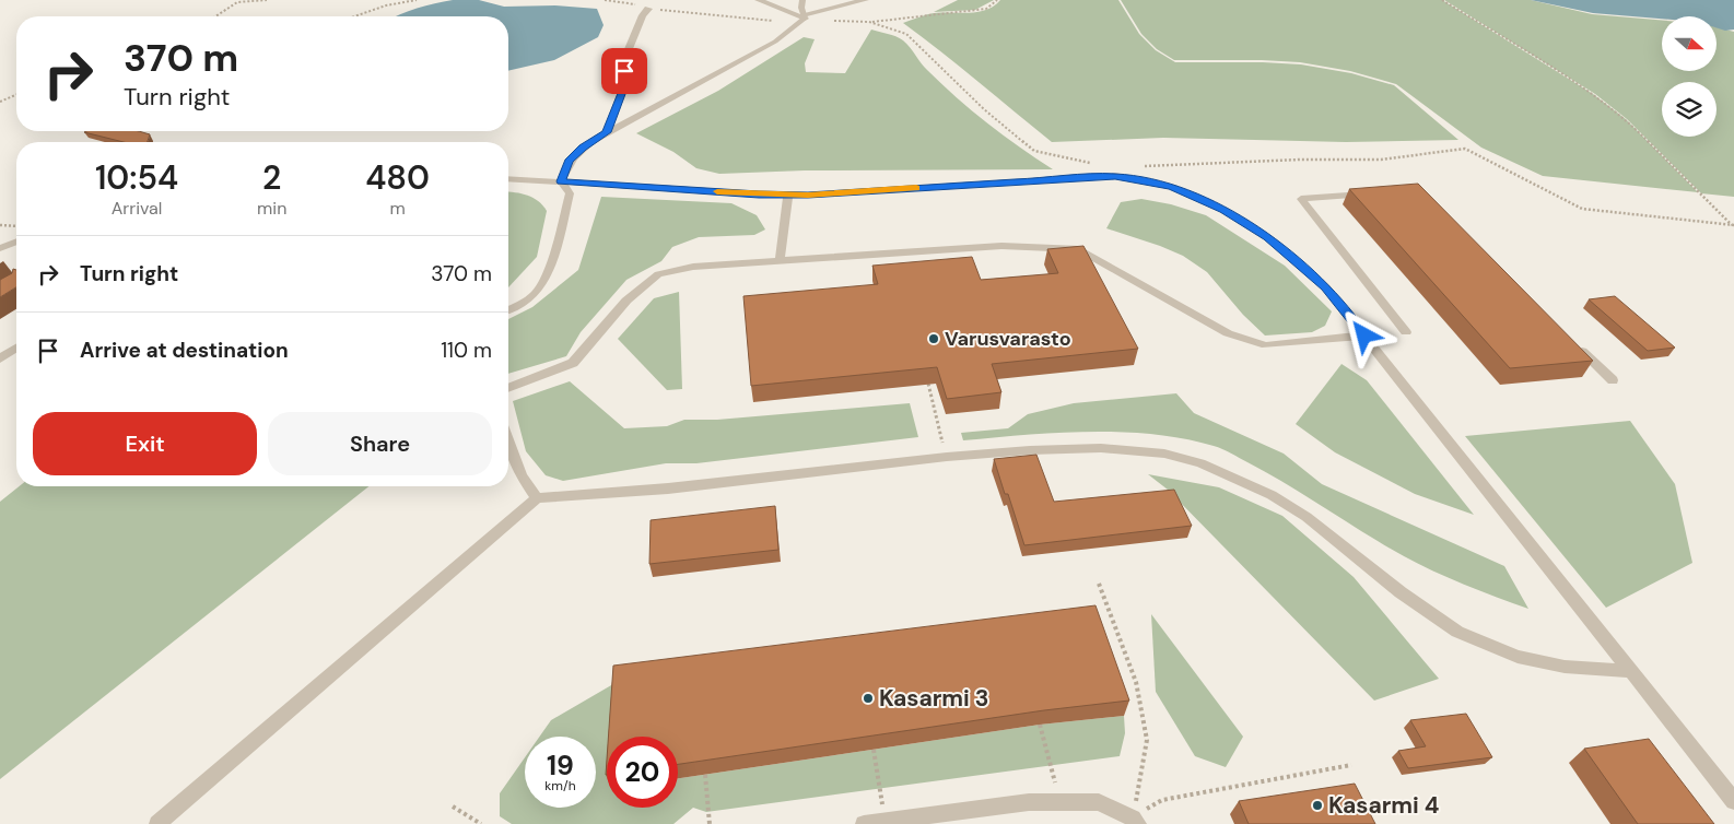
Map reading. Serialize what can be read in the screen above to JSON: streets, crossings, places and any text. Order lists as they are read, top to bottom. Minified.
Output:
{"places":["Varusvarasto","Kasarmi 3","Kasarmi 4"],"north":"right","page":{"turn":["370 m","Turn right"],"eta":["10:54","Arrival","2","min","480","m"],"list":[{"name":"Turn right","value":"370 m"},{"name":"Arrive at destination","value":"110 m"}],"buttons":["Exit","Share"],"speed":"19 km/h","limit":"20"}}
